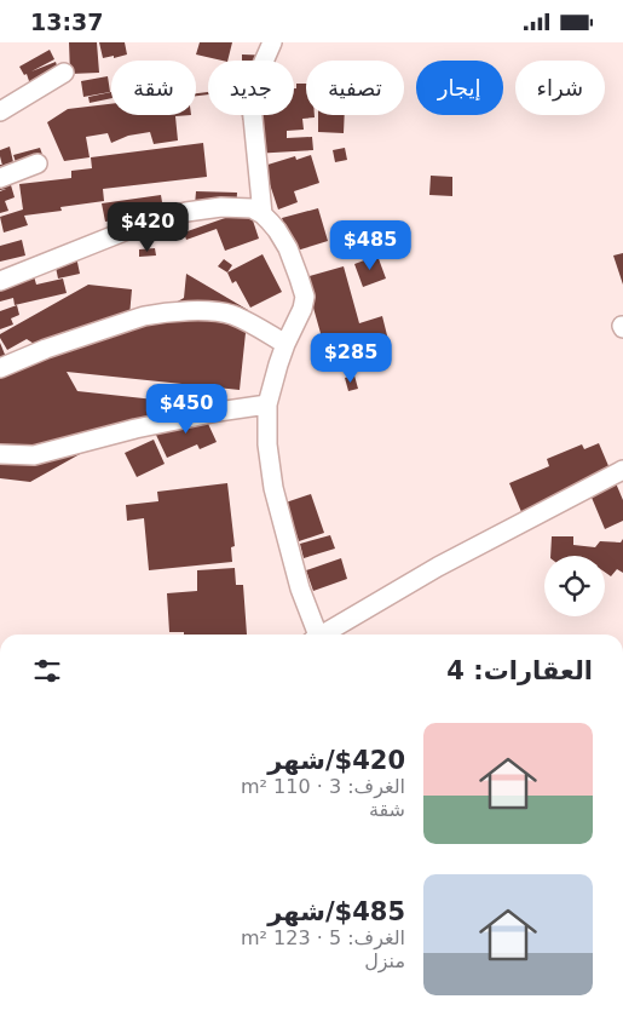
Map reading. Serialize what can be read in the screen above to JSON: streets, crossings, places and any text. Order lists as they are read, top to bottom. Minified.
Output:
{"page":{"status":"13:37","chip":["شراء","إيجار","تصفية","جديد","شقة"],"price":["$420","$485","$285","$450"],"heading":"العقارات: 4","list":[{"name":"$420/شهر","note":"الغرف: 3 · 110 m² · شقة"},{"name":"$485/شهر","note":"الغرف: 5 · 123 m² · منزل"}]}}
